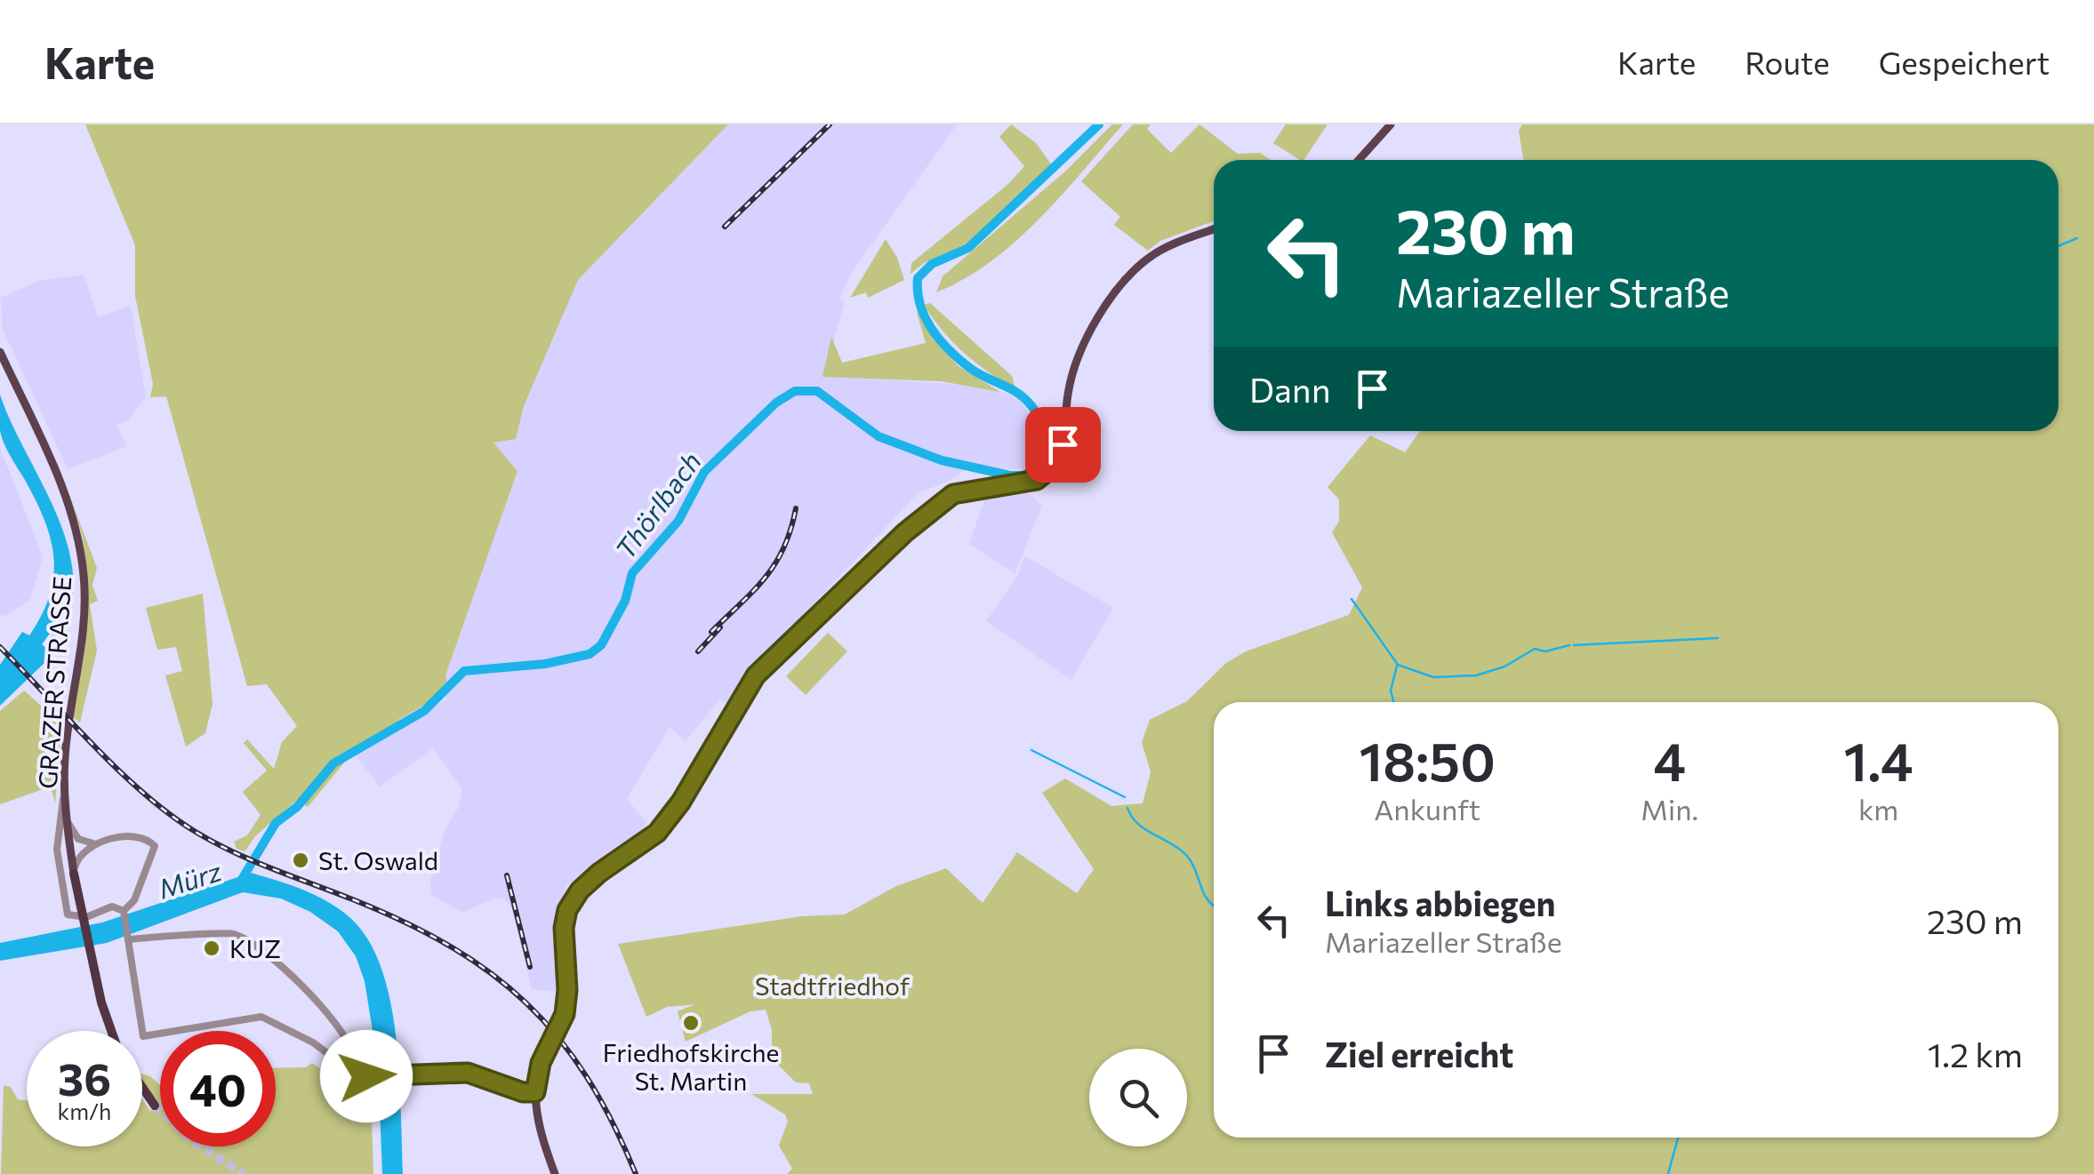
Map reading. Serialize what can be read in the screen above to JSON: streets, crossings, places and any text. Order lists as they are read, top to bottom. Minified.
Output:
{"streets":{"highway":["GRAZER STRASSE"]},"water":["Thörlbach","Mürz"],"parks":["Stadtfriedhof"],"places":["St. Oswald","KUZ","Friedhofskirche St. Martin"],"page":{"header":"Karte","nav":["Karte","Route","Gespeichert"],"turn":["230 m","Mariazeller Straße"],"then":"Dann","eta":["18:50","Ankunft","4","Min.","1.4","km"],"list":[{"name":"Links abbiegen","note":"Mariazeller Straße","value":"230 m"},{"name":"Ziel erreicht","value":"1.2 km"}],"speed":"36 km/h","limit":"40"}}
